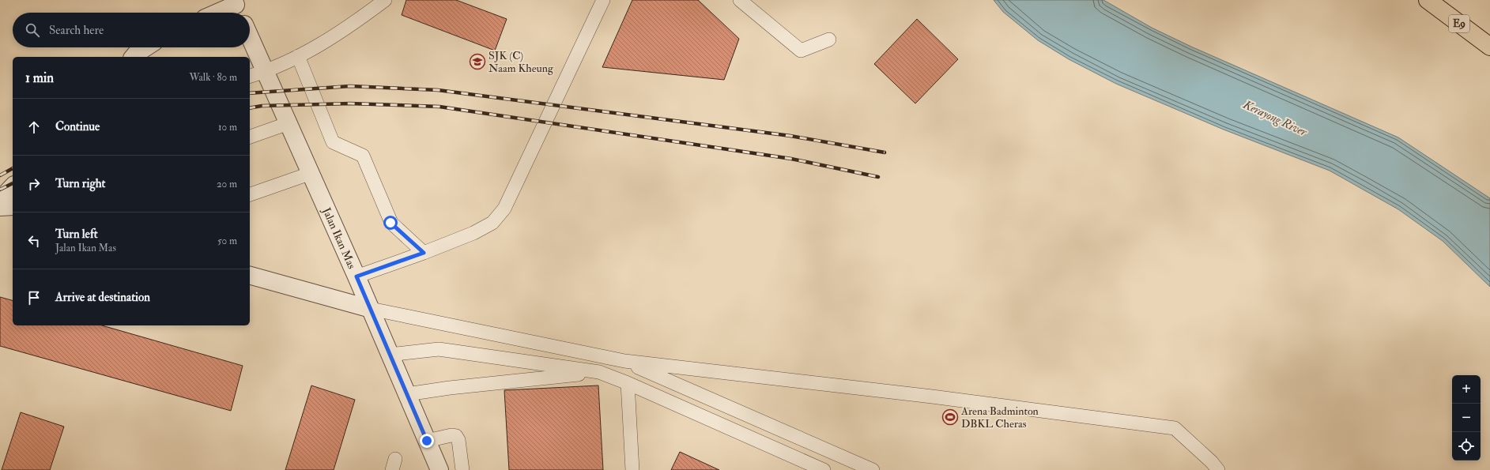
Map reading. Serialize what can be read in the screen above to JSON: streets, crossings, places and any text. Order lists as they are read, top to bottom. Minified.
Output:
{"streets":{"highway":["E9"],"street":["Jalan Ikan Mas"]},"water":["Kerayong River"],"places":{"school or university":["SJK (C) Naam Kheung"],"sports":["Arena Badminton DBKL Cheras"]},"page":{"search":"Search here","heading":["1 min","Walk · 80 m"],"list":[["Continue","10 m"],["Turn right","20 m"],["Turn left","Jalan Ikan Mas","50 m"],"Arrive at destination"],"map_buttons":["+","−"]}}
